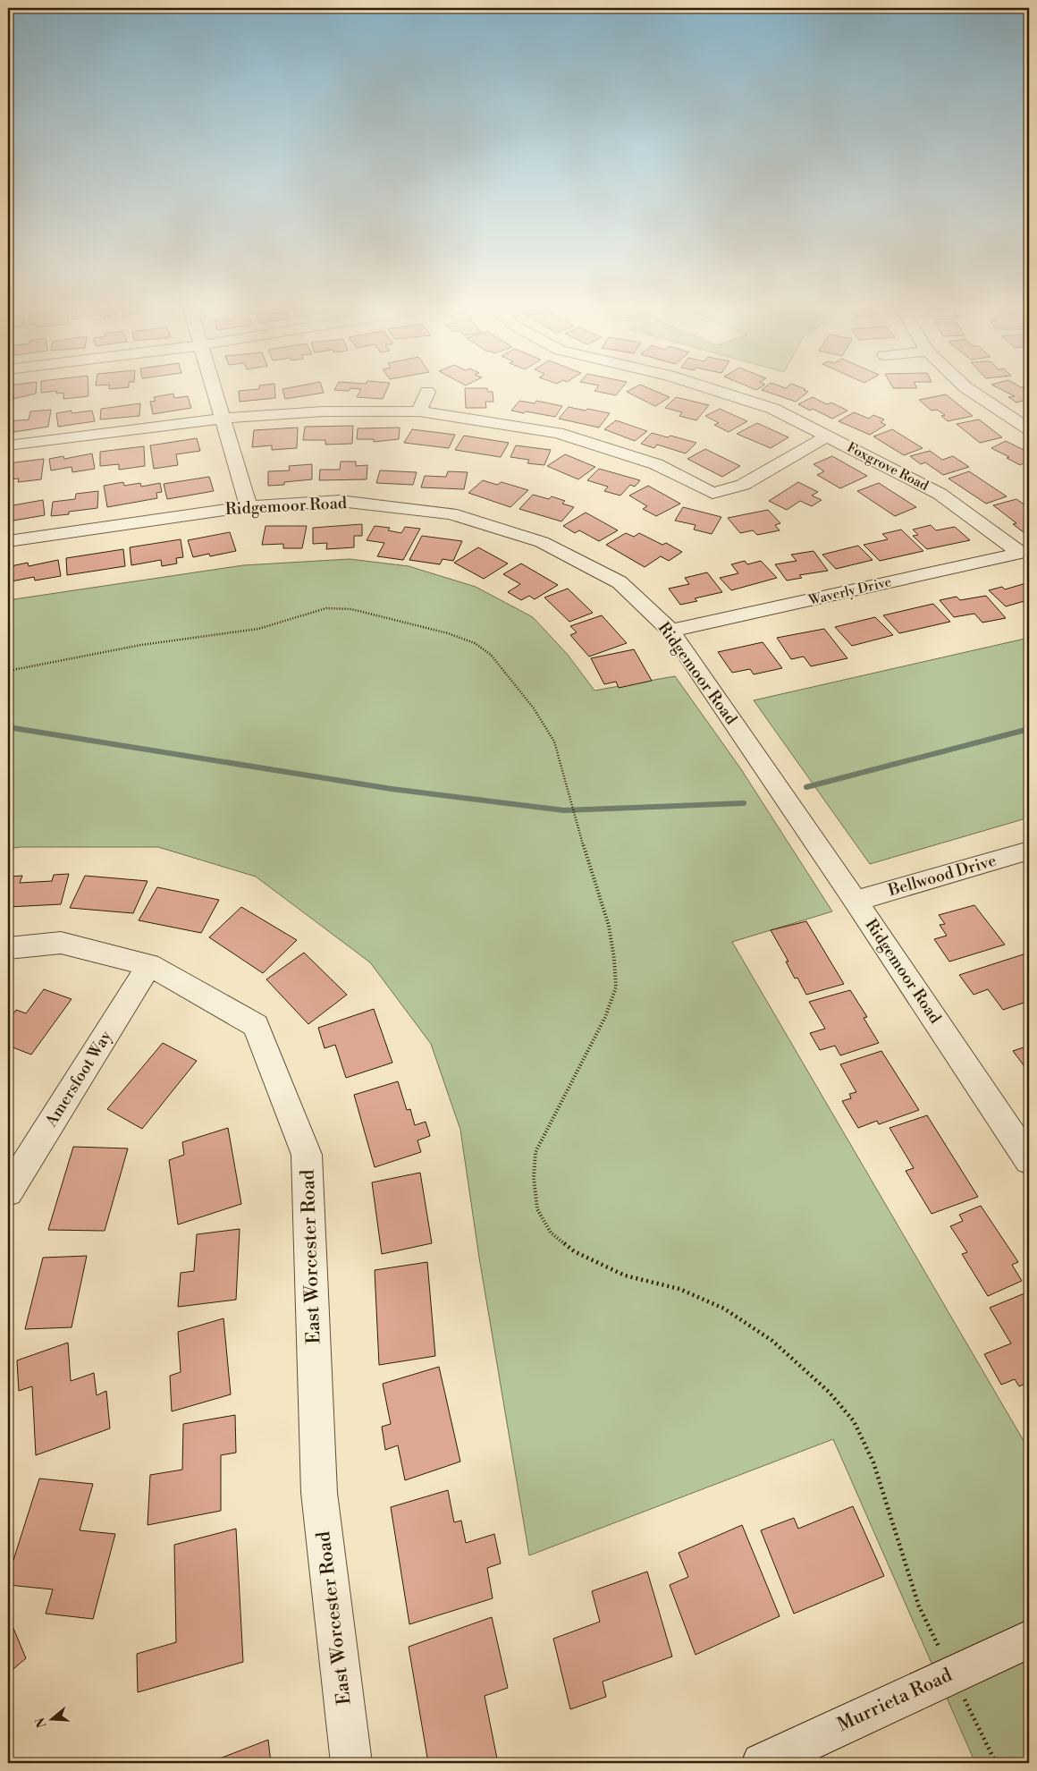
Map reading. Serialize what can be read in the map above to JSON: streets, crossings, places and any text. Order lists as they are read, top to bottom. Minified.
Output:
{"streets":{"street":["Foxgrove Road","Ridgemoor Road","Waverly Drive","Bellwood Drive","Amersfoot Way","East Worcester Road","Murrieta Road"]},"crossings":[["Foxgrove Road","Waverly Drive"],["Ridgemoor Road","Waverly Drive"],["Ridgemoor Road","Bellwood Drive"],["Amersfoot Way","East Worcester Road"]],"north":"left"}
